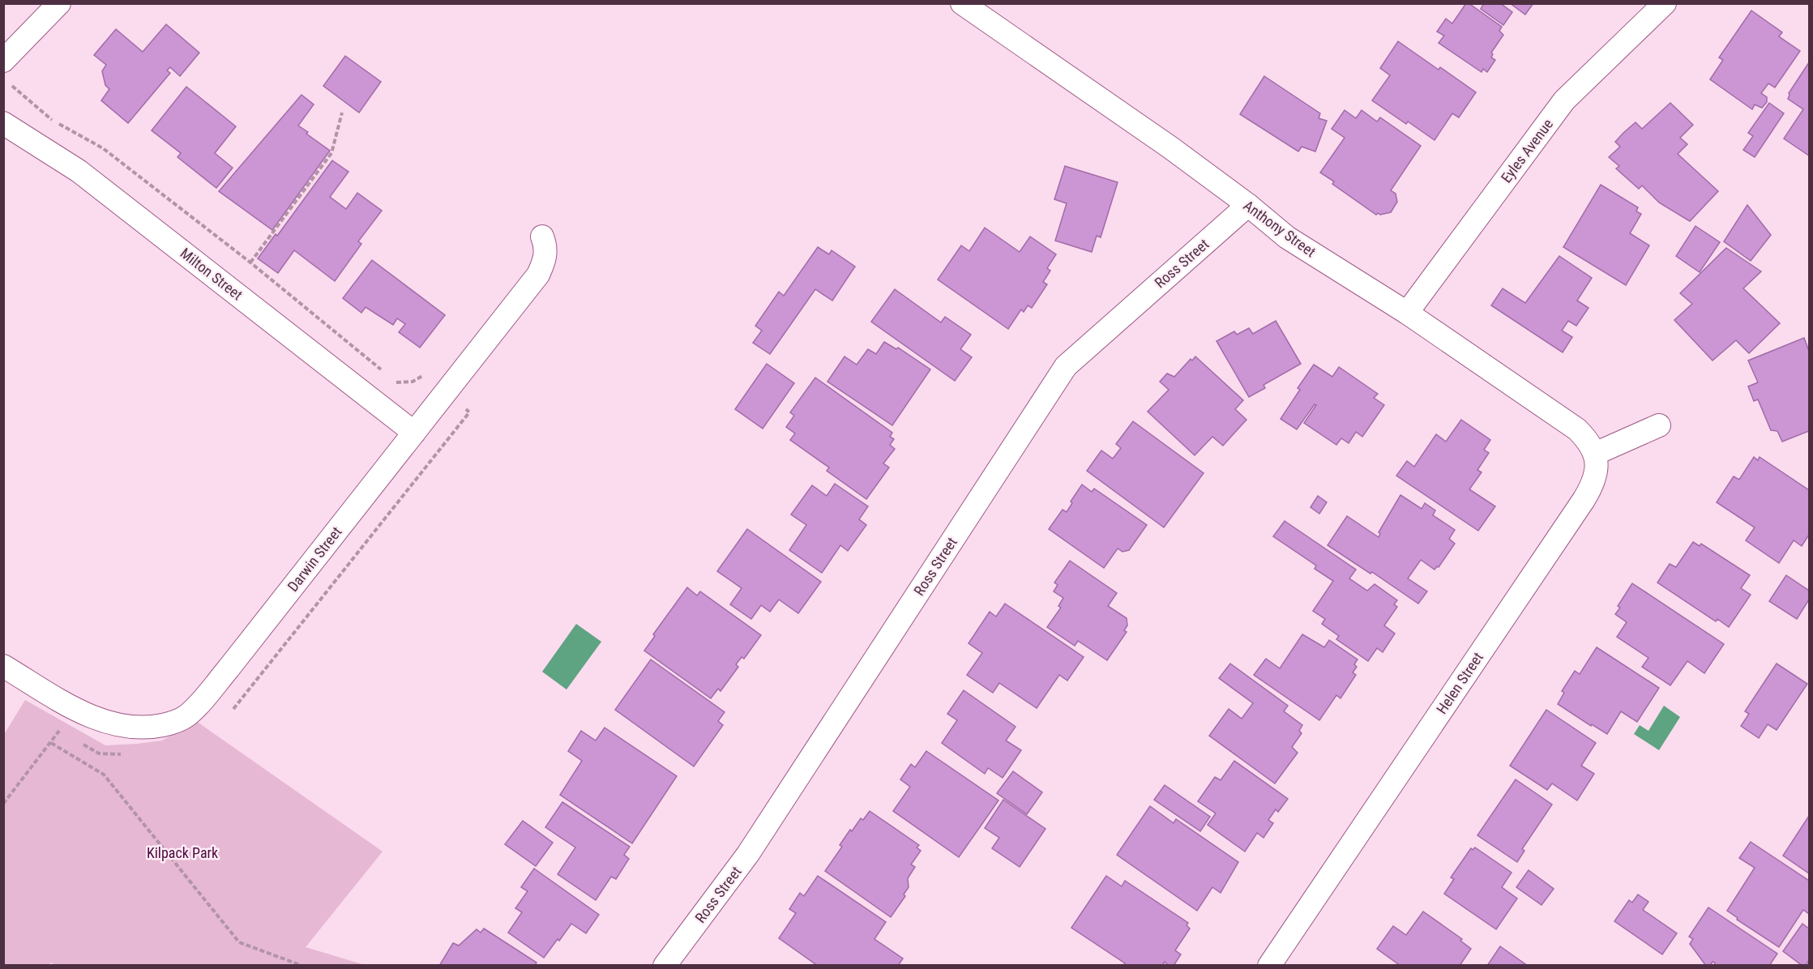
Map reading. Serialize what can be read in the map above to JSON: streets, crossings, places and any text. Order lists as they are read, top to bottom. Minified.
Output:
{"streets":{"street":["Eyles Avenue","Anthony Street","Ross Street","Milton Street","Darwin Street","Helen Street"]},"crossings":[["Eyles Avenue","Anthony Street"],["Anthony Street","Ross Street"],["Anthony Street","Helen Street"],["Milton Street","Darwin Street"]],"parks":["Kilpack Park"]}
